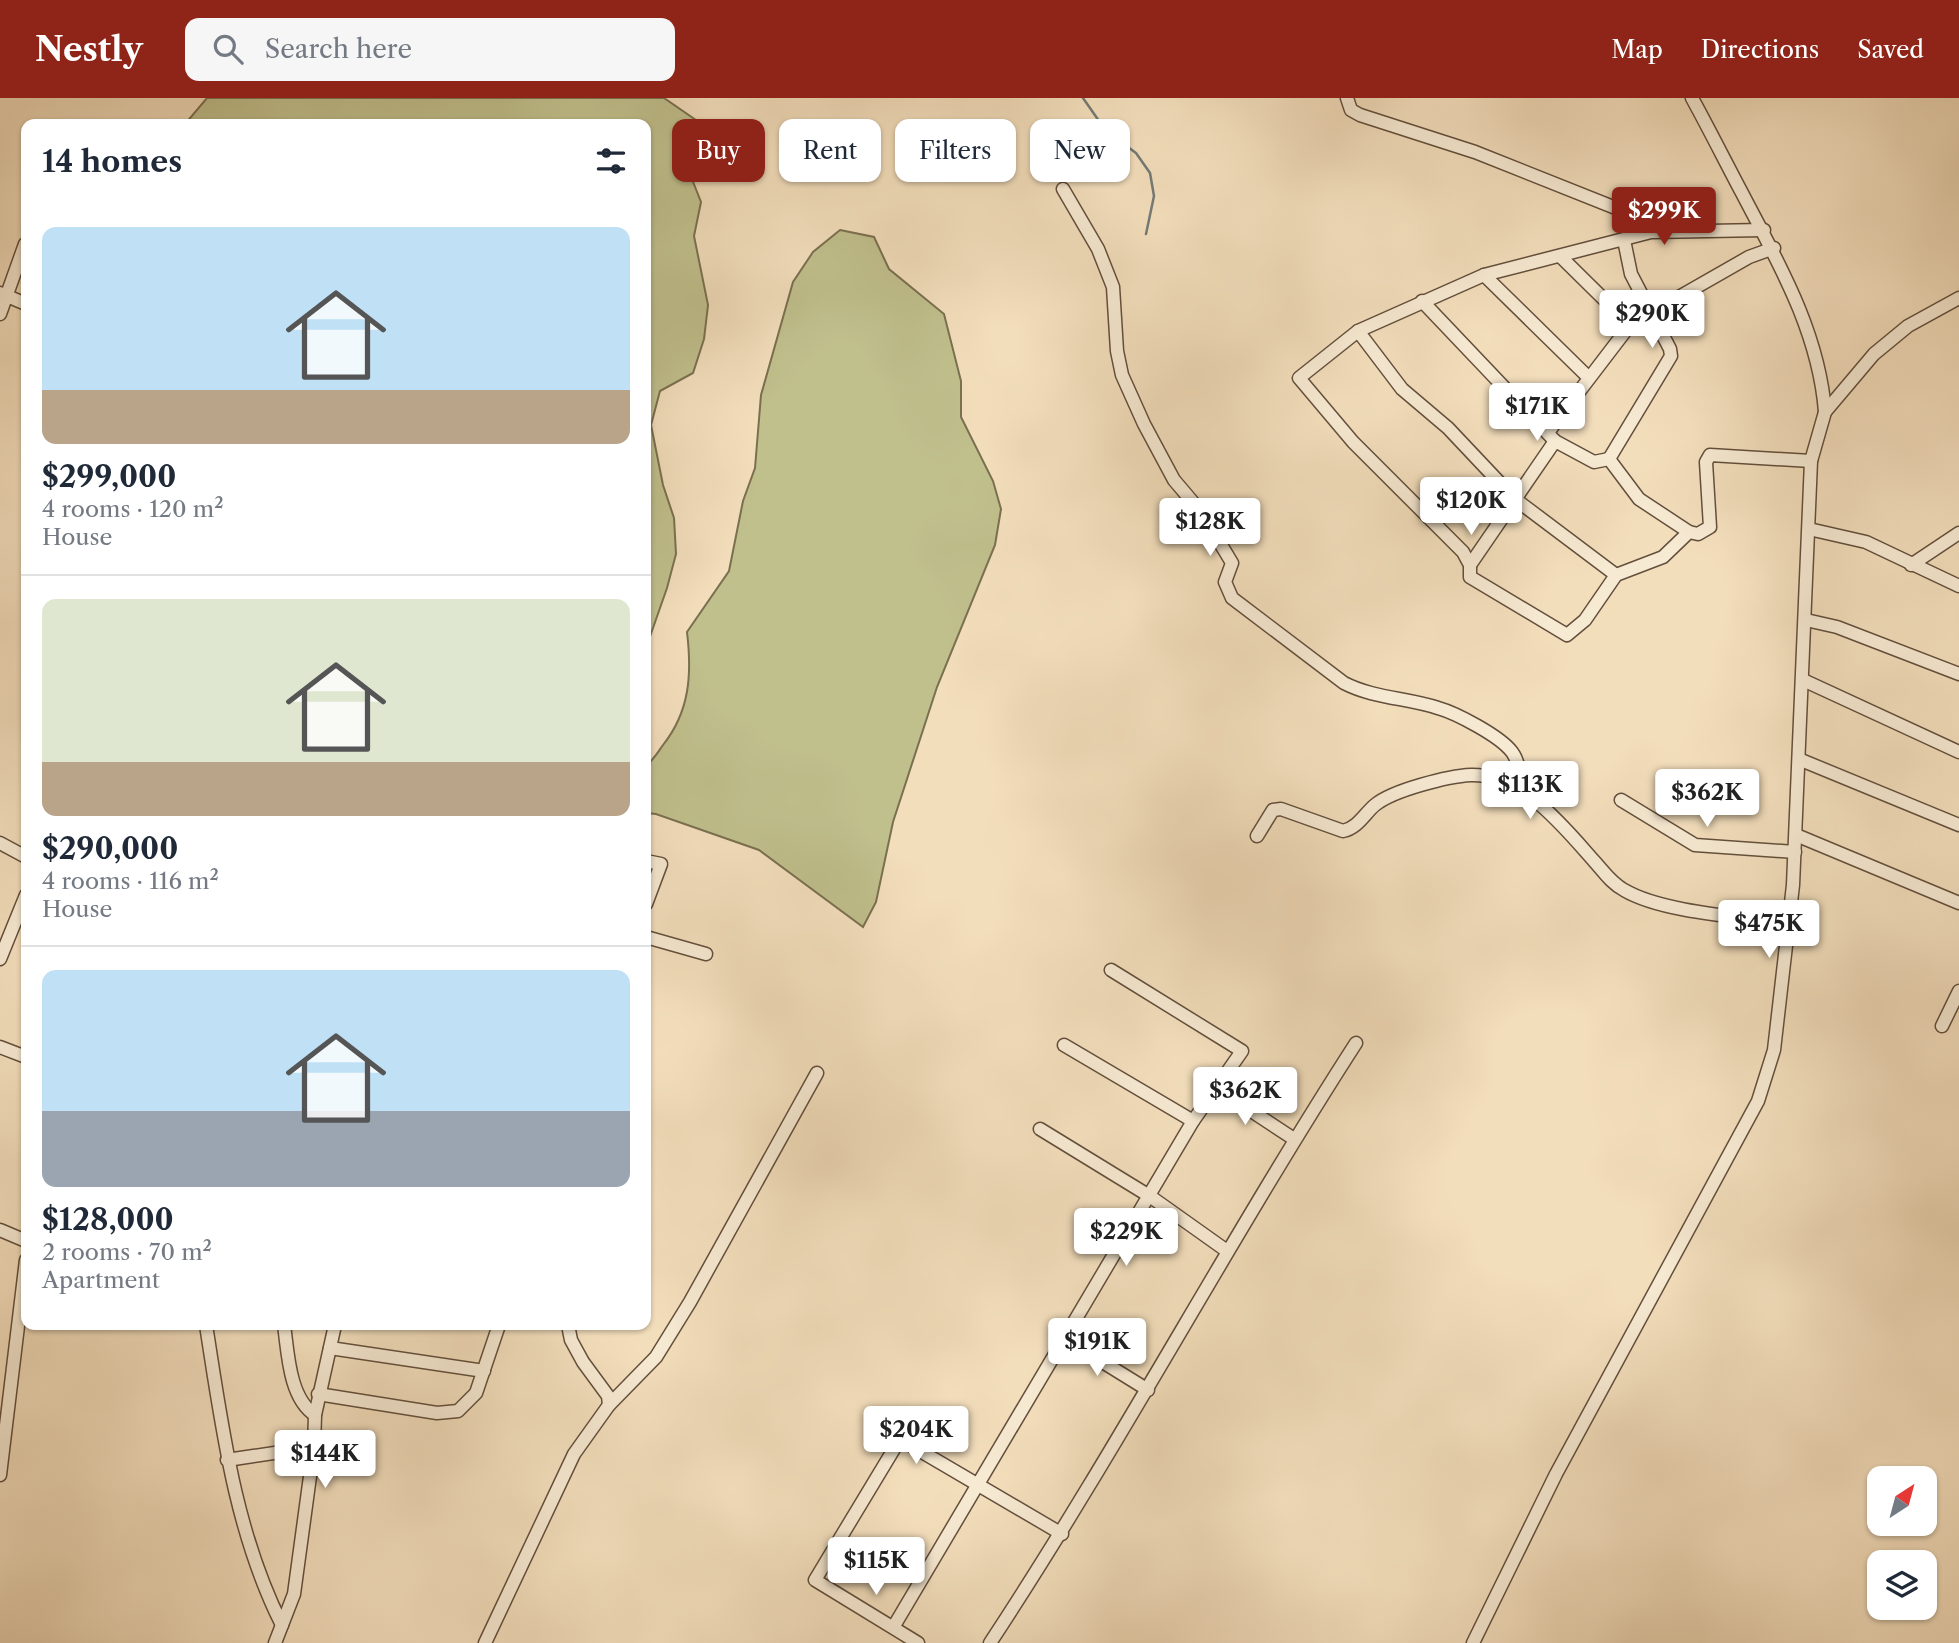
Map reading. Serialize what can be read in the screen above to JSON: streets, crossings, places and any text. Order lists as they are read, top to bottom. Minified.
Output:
{"north":"top right","page":{"header":"Nestly","search":"Search here","nav":["Map","Directions","Saved"],"chip":["Buy","Rent","Filters","New"],"heading":"14 homes","price":["$299K","$290K","$171K","$120K","$128K","$113K","$362K","$475K","$362K","$229K","$191K","$204K","$144K","$115K"],"list":[{"name":"$299,000","note":"4 rooms · 120 m² · House"},{"name":"$290,000","note":"4 rooms · 116 m² · House"},{"name":"$128,000","note":"2 rooms · 70 m² · Apartment"}]}}
